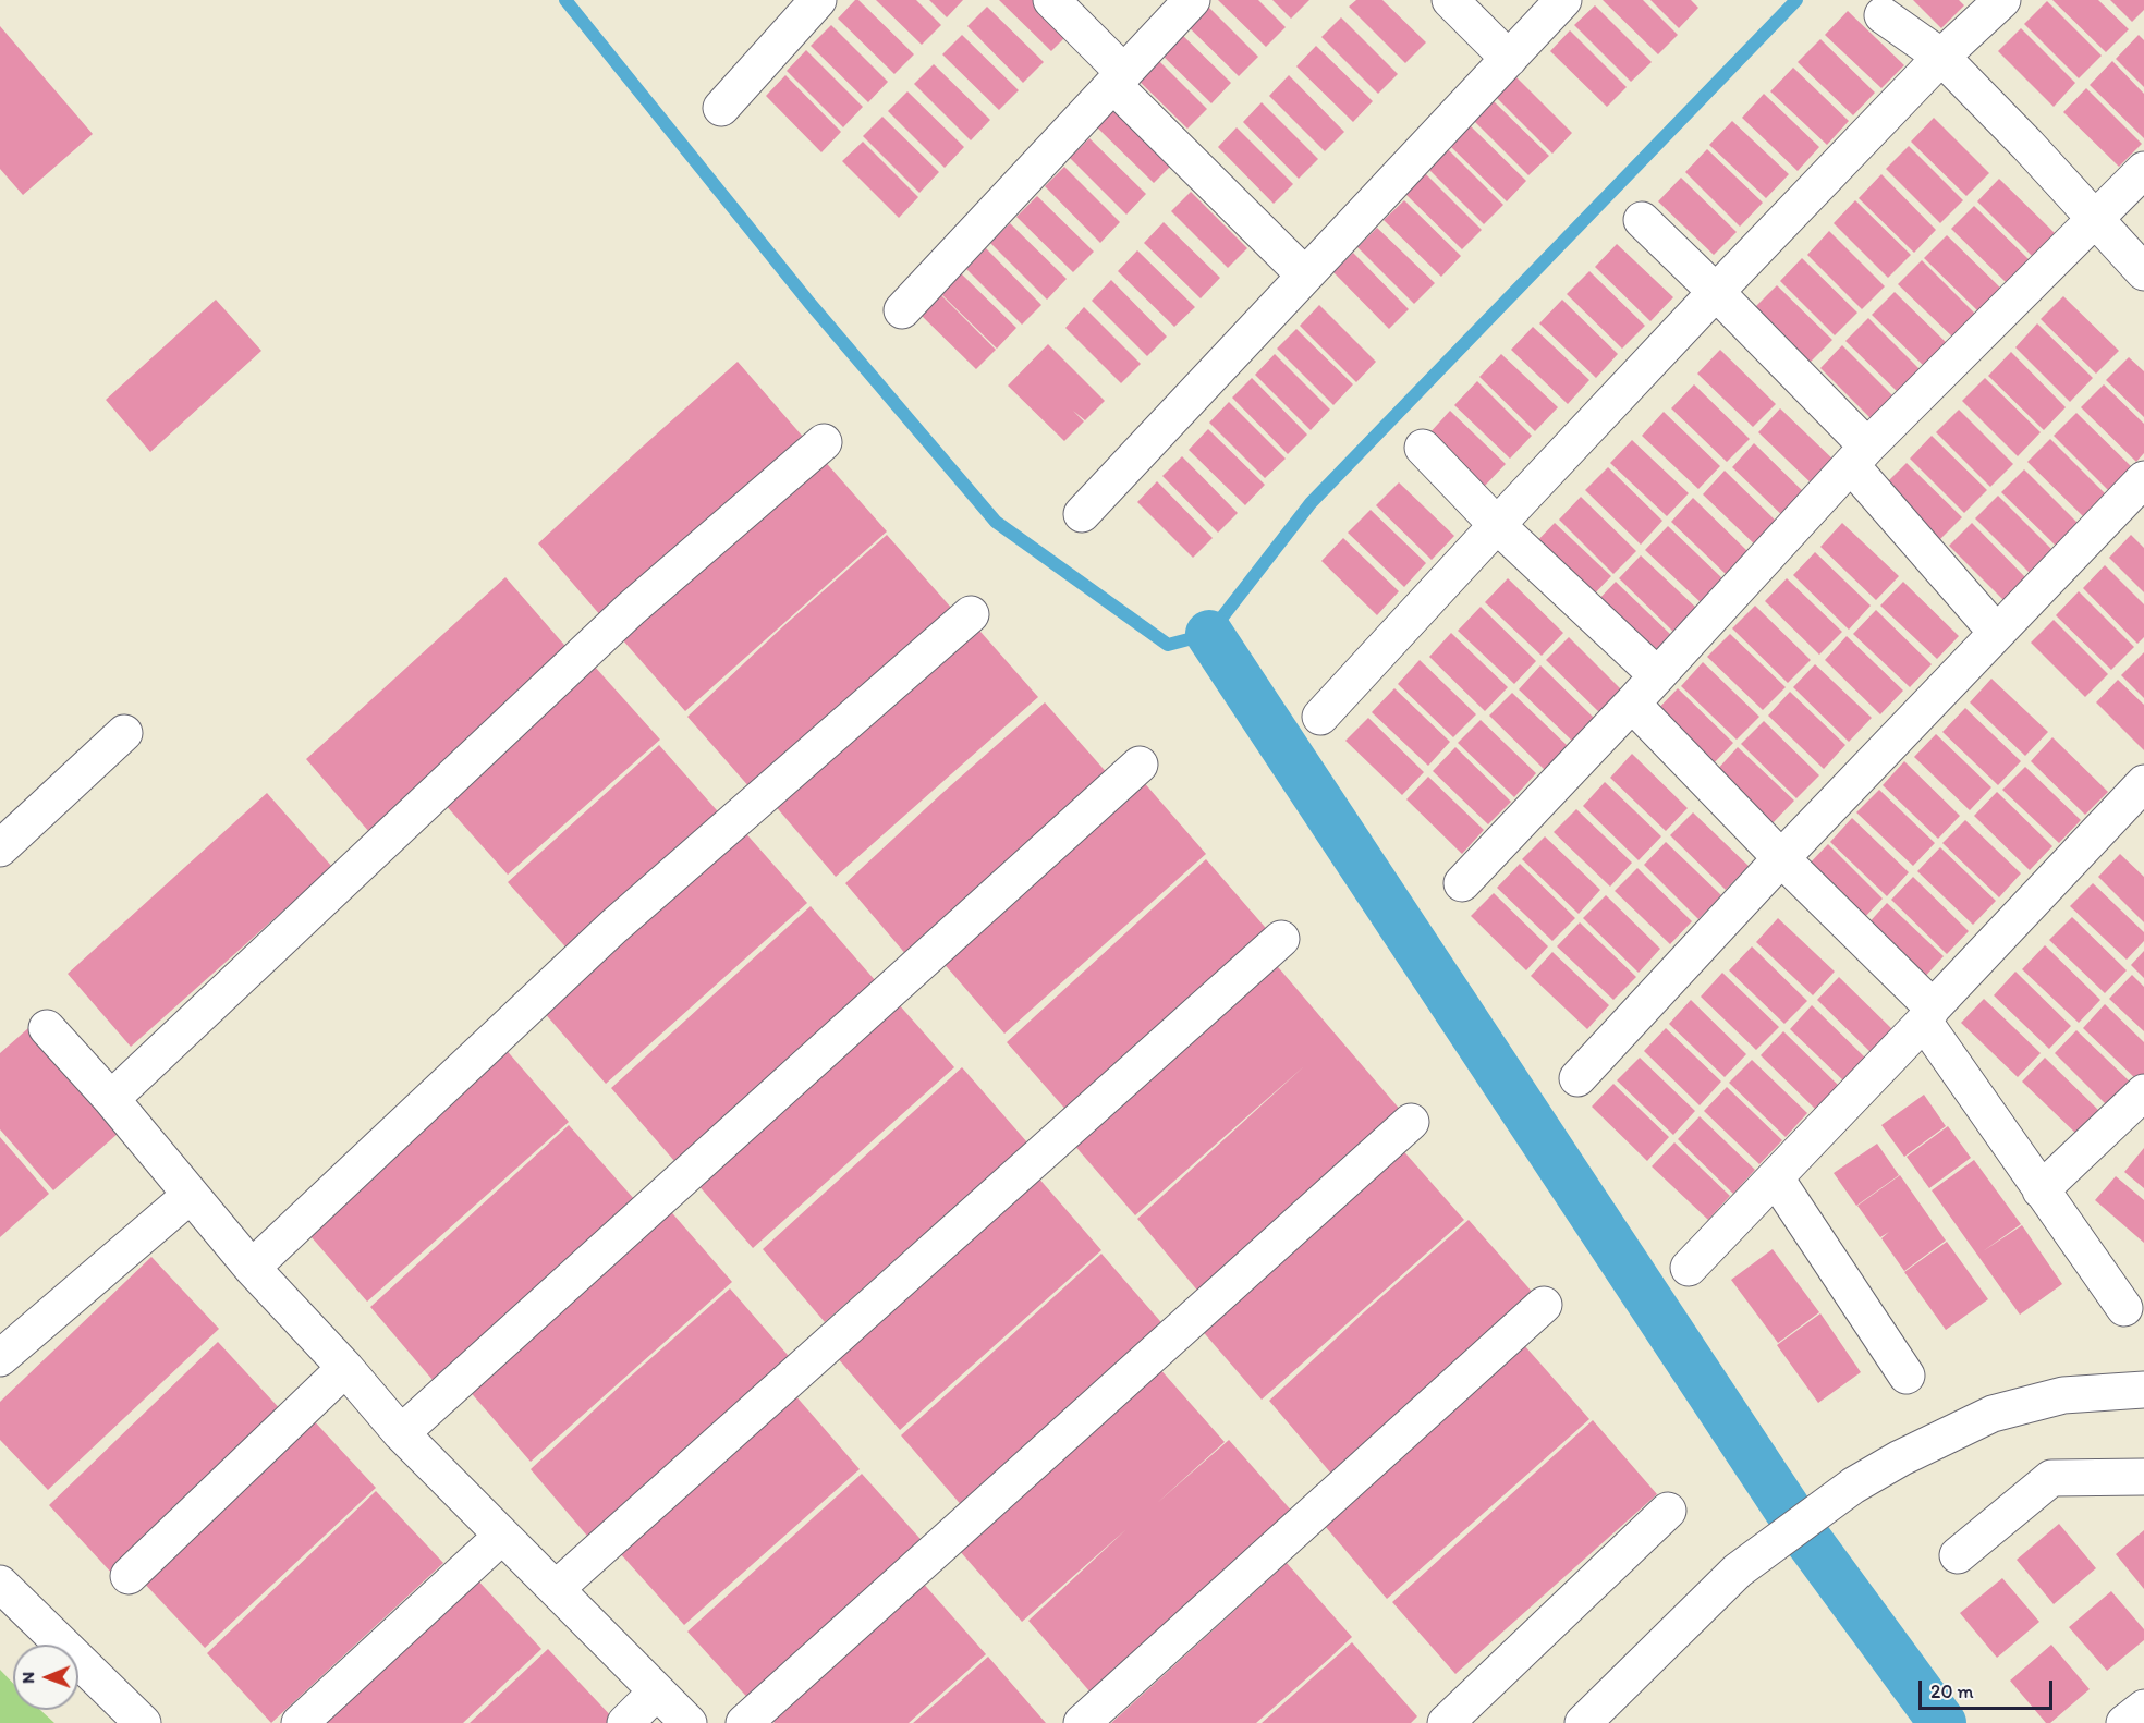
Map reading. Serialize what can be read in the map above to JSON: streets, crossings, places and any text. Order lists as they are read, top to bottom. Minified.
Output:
{"scale_bar":"20 m","north":"left"}
